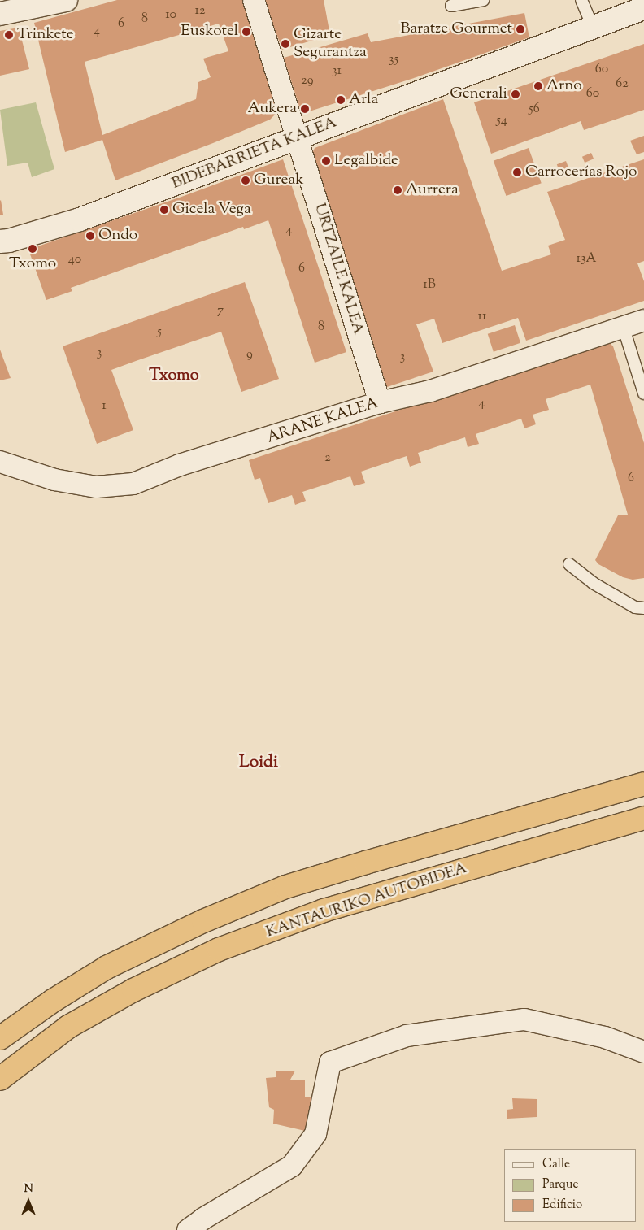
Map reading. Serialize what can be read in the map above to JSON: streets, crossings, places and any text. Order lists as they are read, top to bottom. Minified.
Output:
{"streets":{"highway":["KANTAURIKO AUTOBIDEA"],"street":["BIDEBARRIETA KALEA","URTZAILE KALEA","ARANE KALEA"]},"crossings":[["BIDEBARRIETA KALEA","URTZAILE KALEA"],["URTZAILE KALEA","ARANE KALEA"]],"districts":["Txomo","Loidi"],"places":["Baratze Gourmet","Euskotel","Trinkete","Gizarte Segurantza","Arno","Generali","Arla","Aukera","Legalbide","Carrocerías Rojo","Gureak","Aurrera","Gicela Vega","Ondo","Txomo"],"house_numbers":["12","10","8","6","4","35","60","31","29","62","60","56","54","4","13A","40","6","1B","7","11","8","5","3","9","3","4","1","2","6"],"legend":["Calle","Parque","Edificio"],"north":"top"}
